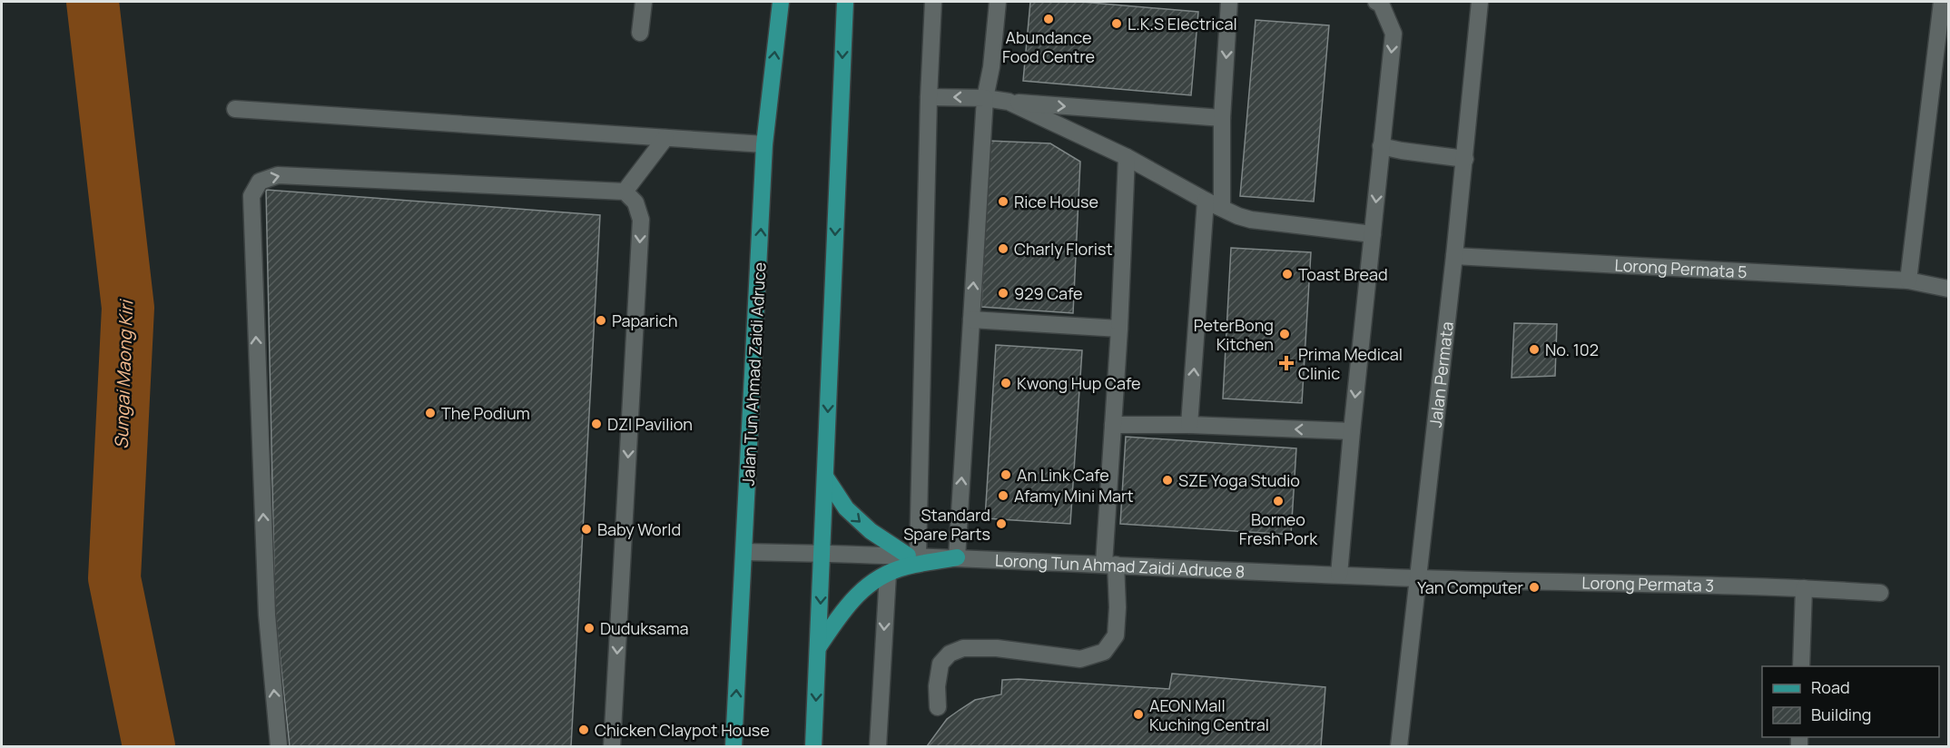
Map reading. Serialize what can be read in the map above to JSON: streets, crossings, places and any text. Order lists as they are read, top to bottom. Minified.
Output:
{"streets":{"main road":["Jalan Tun Ahmad Zaidi Adruce"],"street":["Lorong Permata 5","Jalan Permata","Lorong Tun Ahmad Zaidi Adruce 8","Lorong Permata 3"]},"crossings":[["Lorong Permata 5","Jalan Permata"],["Jalan Tun Ahmad Zaidi Adruce","Lorong Tun Ahmad Zaidi Adruce 8"],["Jalan Permata","Lorong Tun Ahmad Zaidi Adruce 8"],["Jalan Permata","Lorong Permata 3"],["Lorong Tun Ahmad Zaidi Adruce 8","Lorong Permata 3"]],"water":["Sungai Maong Kiri"],"places":{"other":["Abundance Food Centre","L.K.S Electrical","Rice House","Charly Florist","Toast Bread","929 Cafe","Paparich","PeterBong Kitchen","No. 102","Kwong Hup Cafe","The Podium","DZI Pavilion","An Link Cafe","SZE Yoga Studio","Afamy Mini Mart","Borneo Fresh Pork","Standard Spare Parts","Baby World","Yan Computer","Duduksama","AEON Mall Kuching Central","Chicken Claypot House"],"health":["Prima Medical Clinic"]},"legend":["Road","Building"]}
